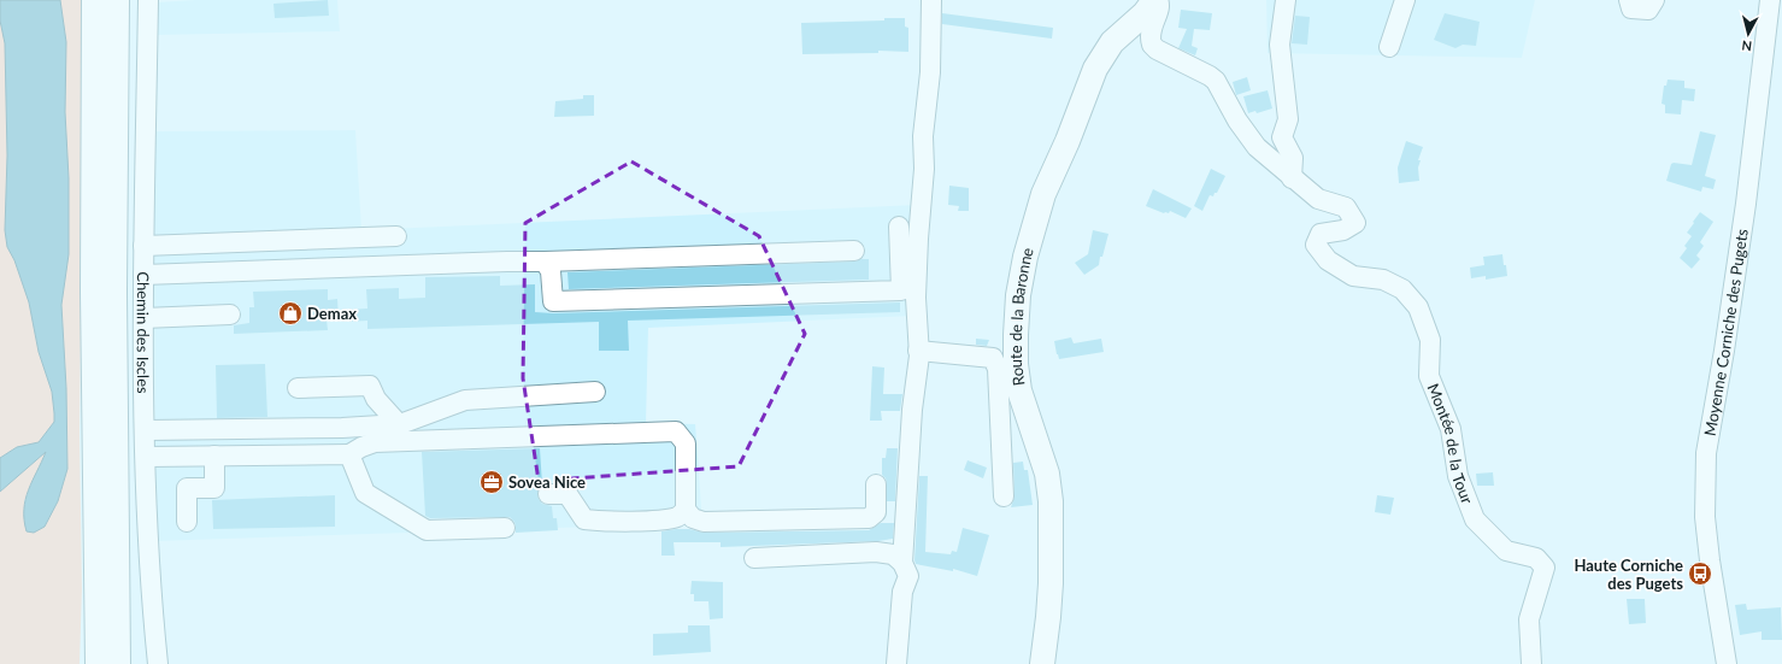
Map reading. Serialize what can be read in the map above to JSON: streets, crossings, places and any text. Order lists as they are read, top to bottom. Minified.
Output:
{"streets":{"main road":["Route de la Baronne"],"street":["Chemin des Iscles","Moyenne Corniche des Pugets","Montée de la Tour"]},"crossings":[["Route de la Baronne","Montée de la Tour"]],"places":{"shop":["Demax"],"office":["Sovea Nice"],"bus stop":["Haute Corniche des Pugets"]},"north":"bottom"}
